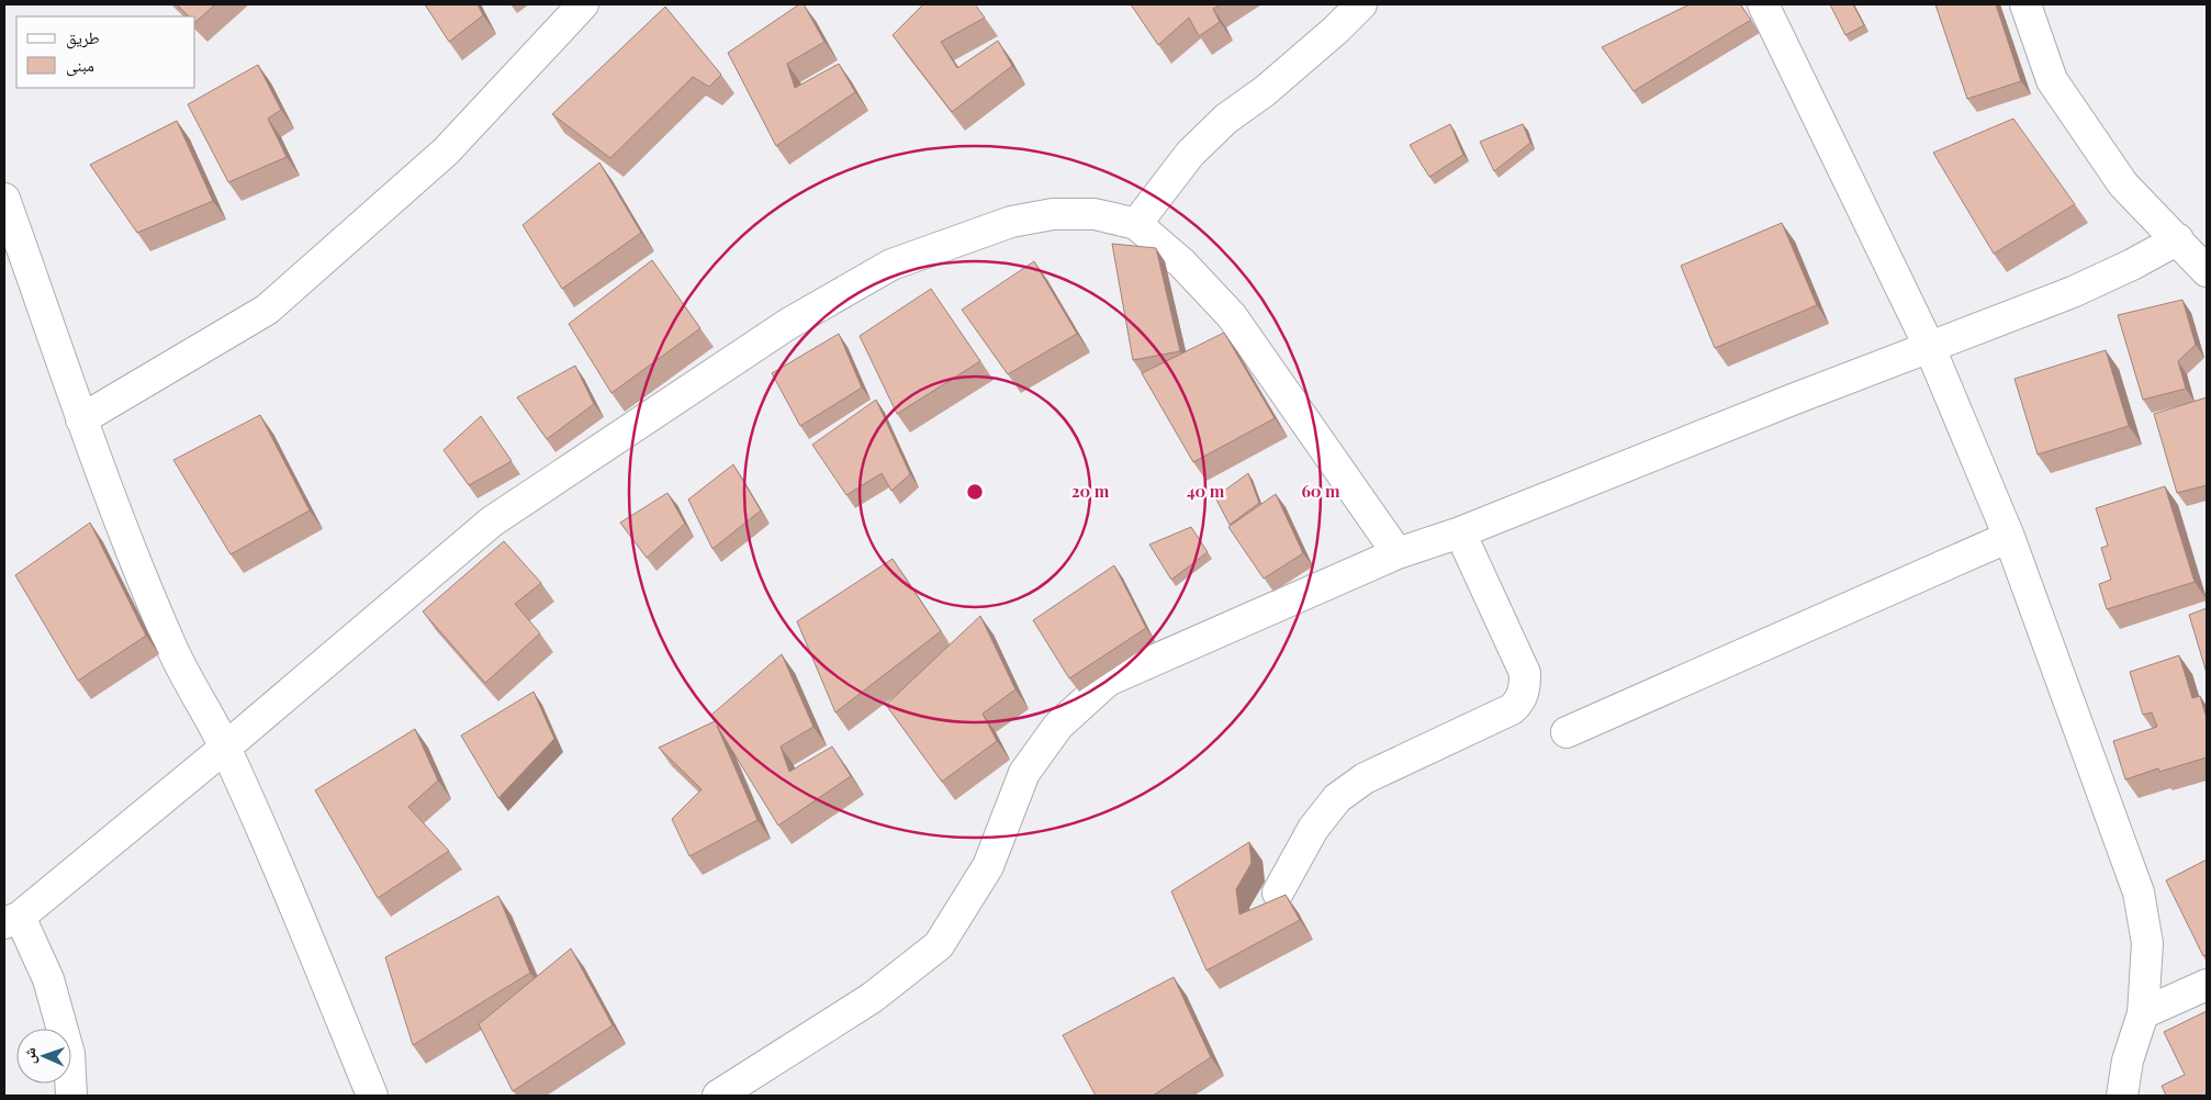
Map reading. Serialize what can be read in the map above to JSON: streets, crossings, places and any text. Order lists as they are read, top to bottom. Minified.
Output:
{"legend":["طريق","مبنى"],"north":"left","rings":["20 m","40 m","60 m"]}
